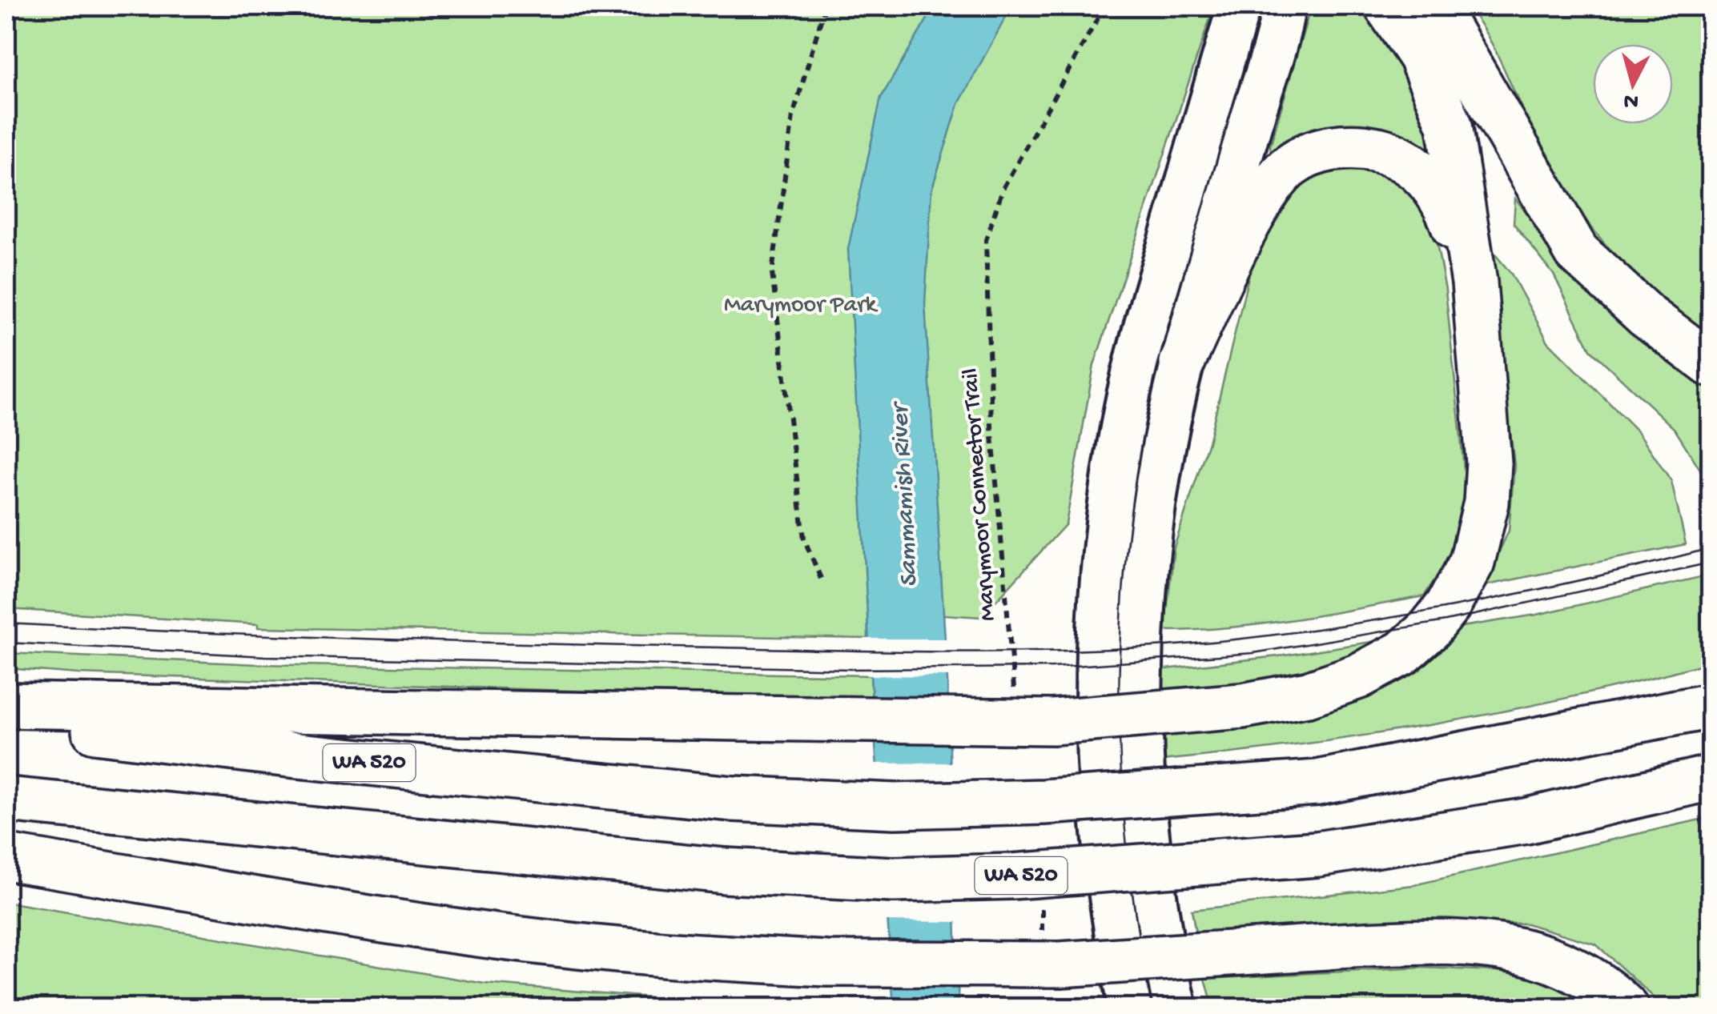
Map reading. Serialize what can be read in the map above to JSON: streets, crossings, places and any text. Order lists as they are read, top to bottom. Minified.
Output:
{"streets":{"highway":["WA 520"],"path":["Marymoor Connector Trail"]},"water":["Sammamish River"],"parks":["Marymoor Park"],"north":"bottom"}
